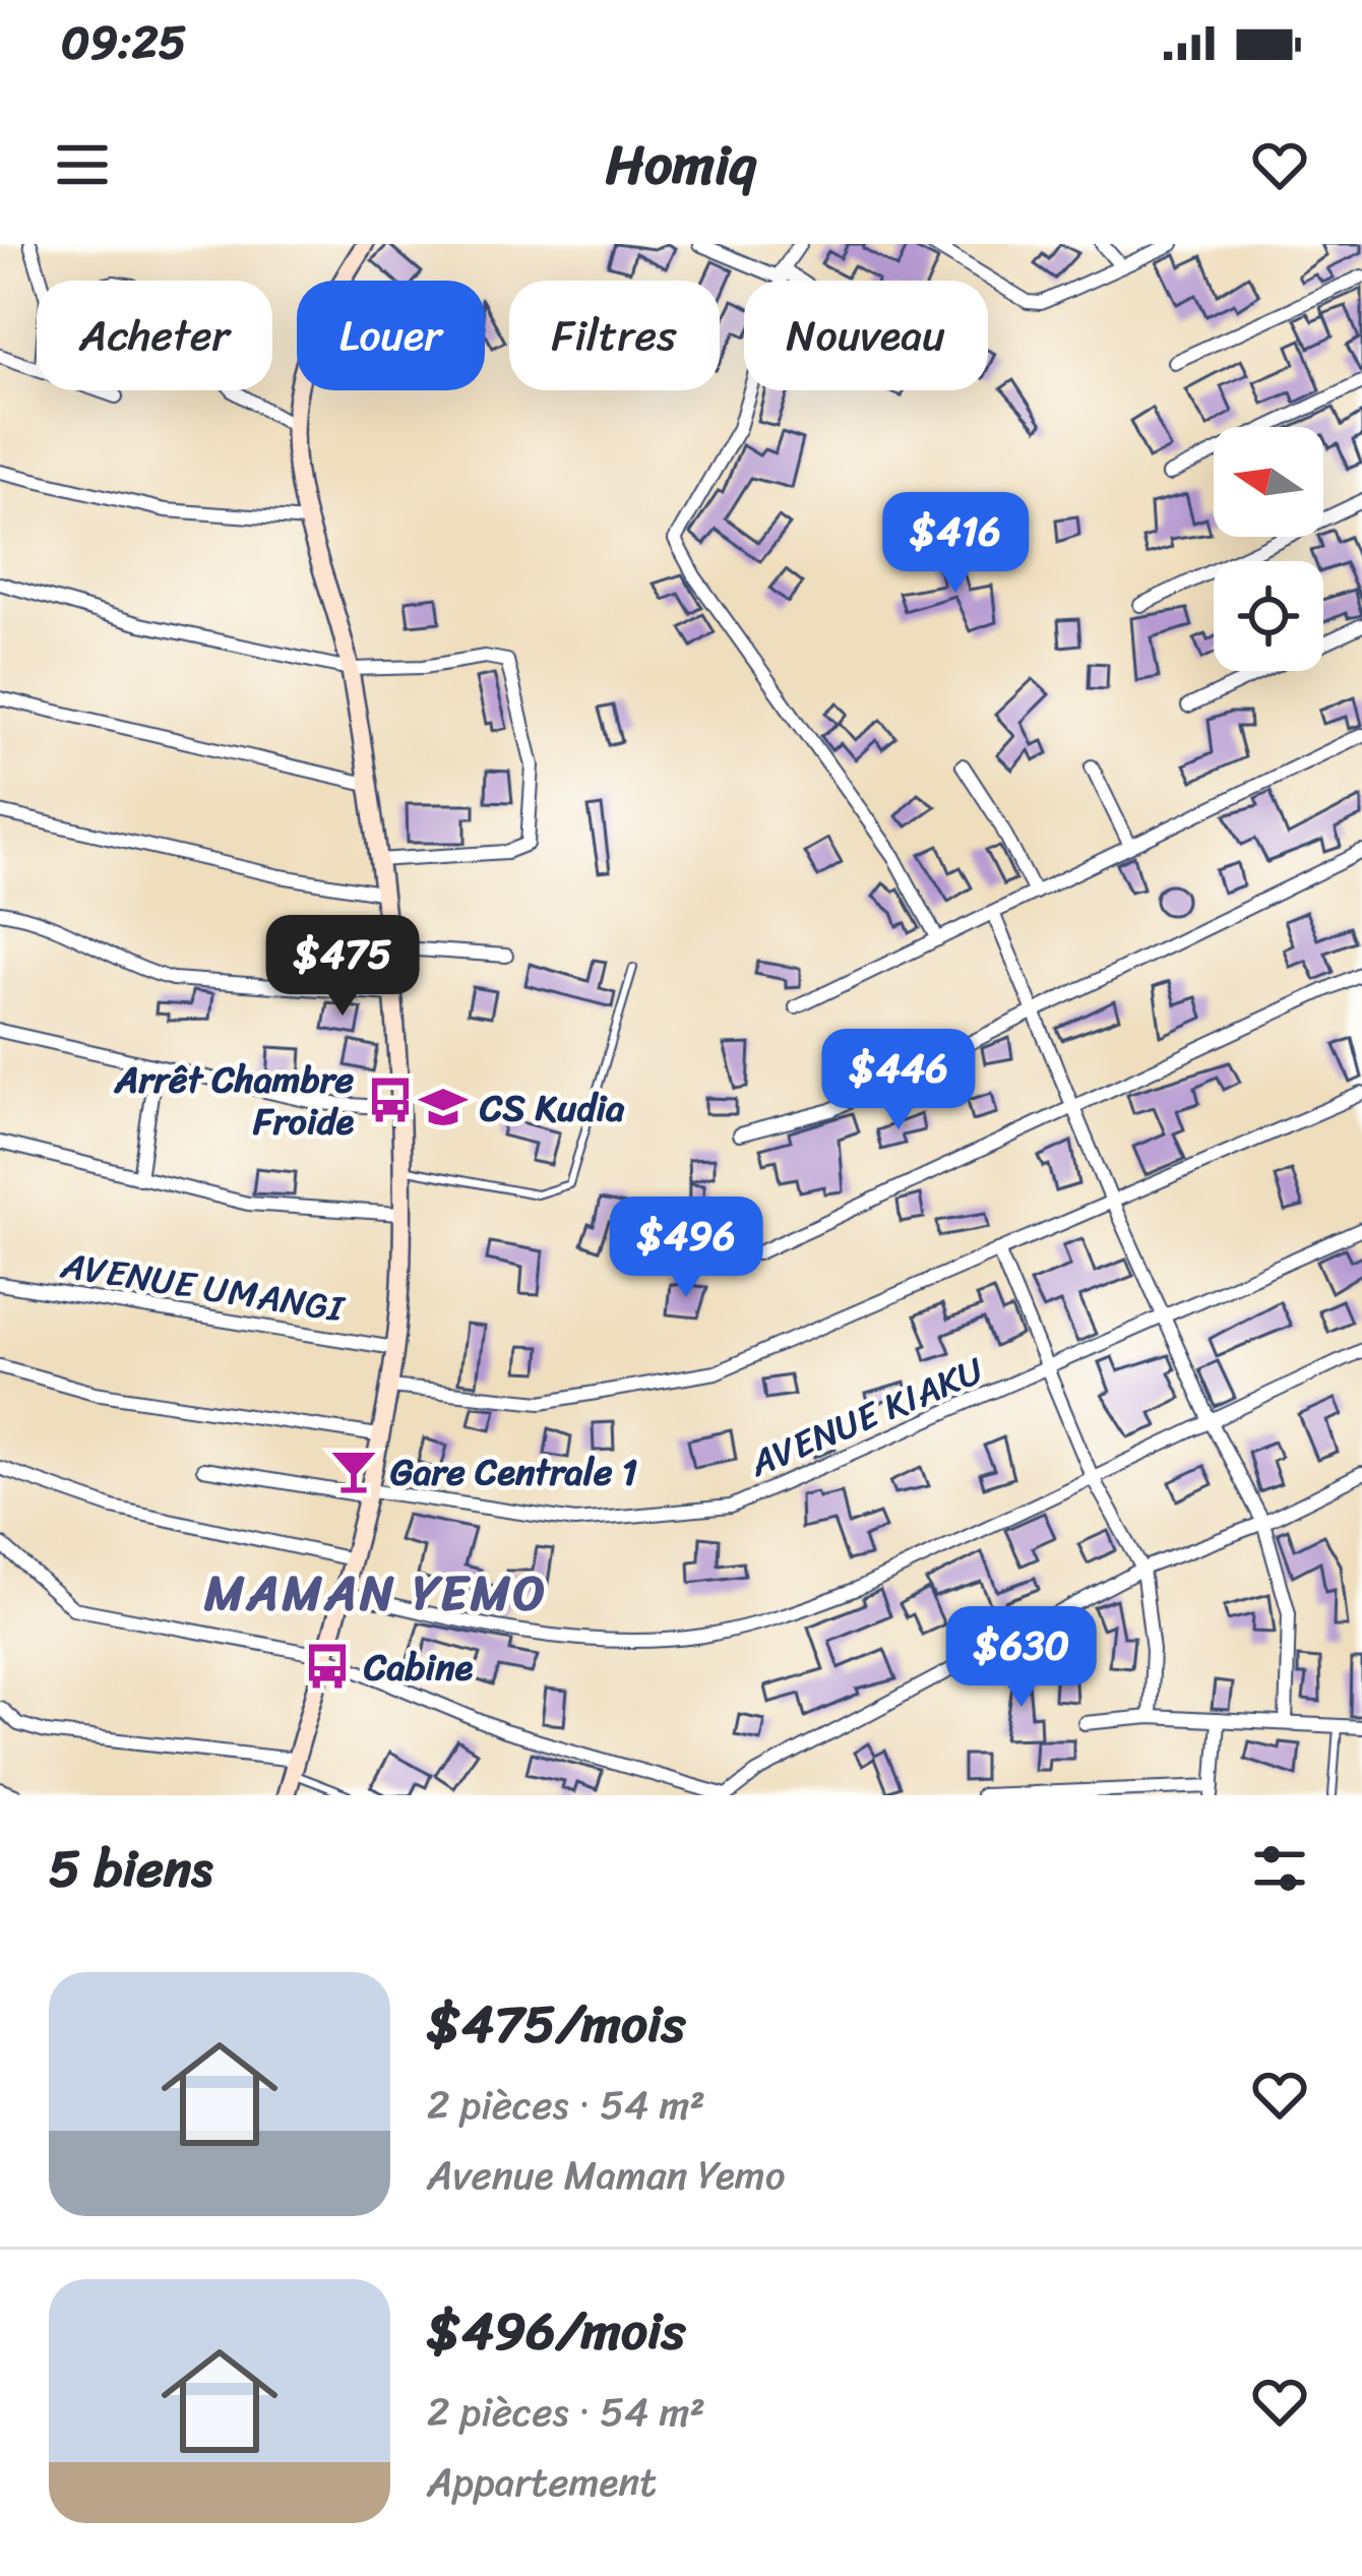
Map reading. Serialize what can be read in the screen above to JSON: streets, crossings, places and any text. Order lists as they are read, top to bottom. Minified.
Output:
{"streets":{"street":["AVENUE UMANGI","AVENUE KIAKU"]},"districts":["MAMAN YEMO"],"places":{"bus stop":["Arrêt Chambre Froide","Cabine"],"school or university":["CS Kudia"],"bar":["Gare Centrale 1"]},"north":"left","page":{"status":"09:25","header":"Homiq","chip":["Acheter","Louer","Filtres","Nouveau"],"price":["$416","$475","$446","$496","$630"],"heading":"5 biens","list":[{"name":"$475/mois","note":"2 pièces · 54 m² · Avenue Maman Yemo"},{"name":"$496/mois","note":"2 pièces · 54 m² · Appartement"}]}}
